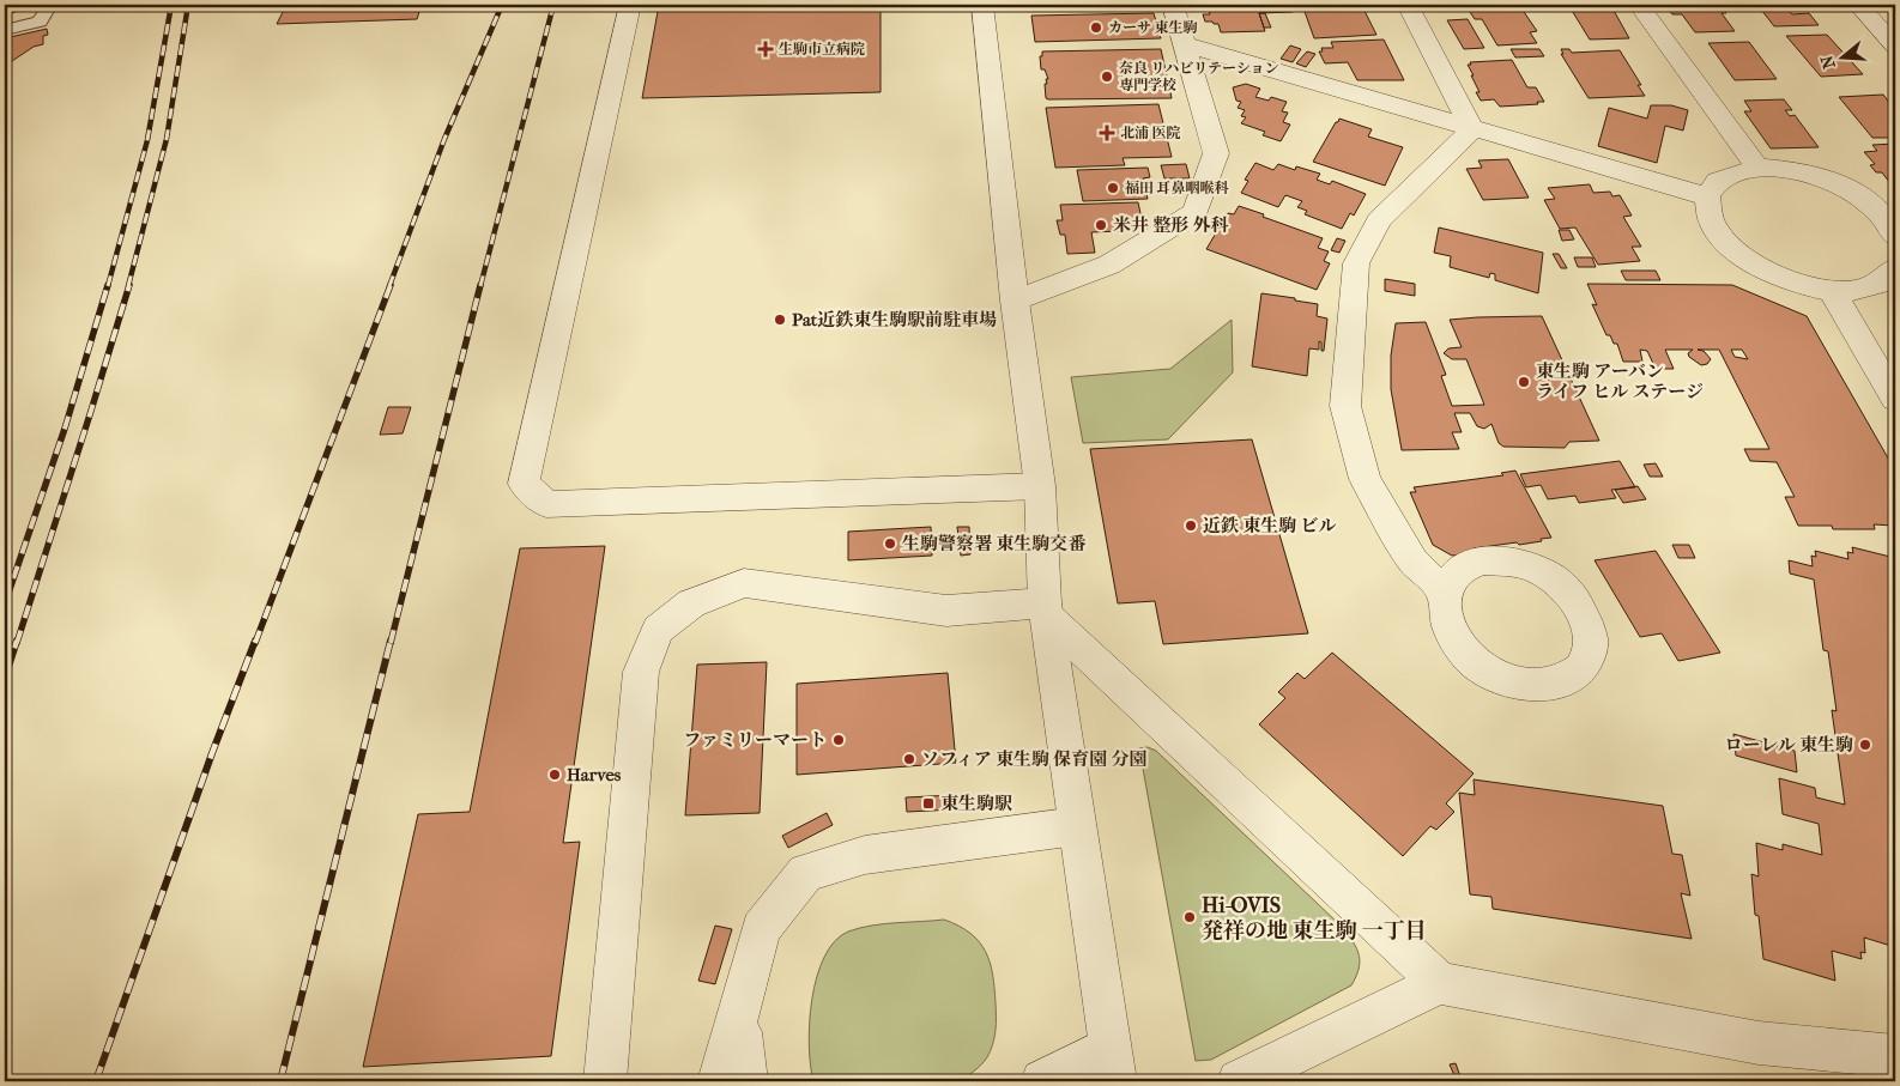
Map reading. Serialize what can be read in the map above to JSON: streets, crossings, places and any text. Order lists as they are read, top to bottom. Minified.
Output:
{"places":{"other":["カーサ 東生駒","奈良 リハビリテーション 専門学校","福田 耳鼻咽喉科","米井 整形 外科","Pat近鉄東生駒駅前駐車場","東生駒 アーバン ライフ ヒル ステージ","近鉄 東生駒 ビル","生駒警察署 東生駒交番","ファミリーマート","ローレル 東生駒","ソフィア 東生駒 保育園 分園","Harves","Hi-OVIS 発祥の地 東生駒 一丁目"],"health":["生駒市立病院","北浦 医院"],"transit":["東生駒駅"]},"north":"left"}
